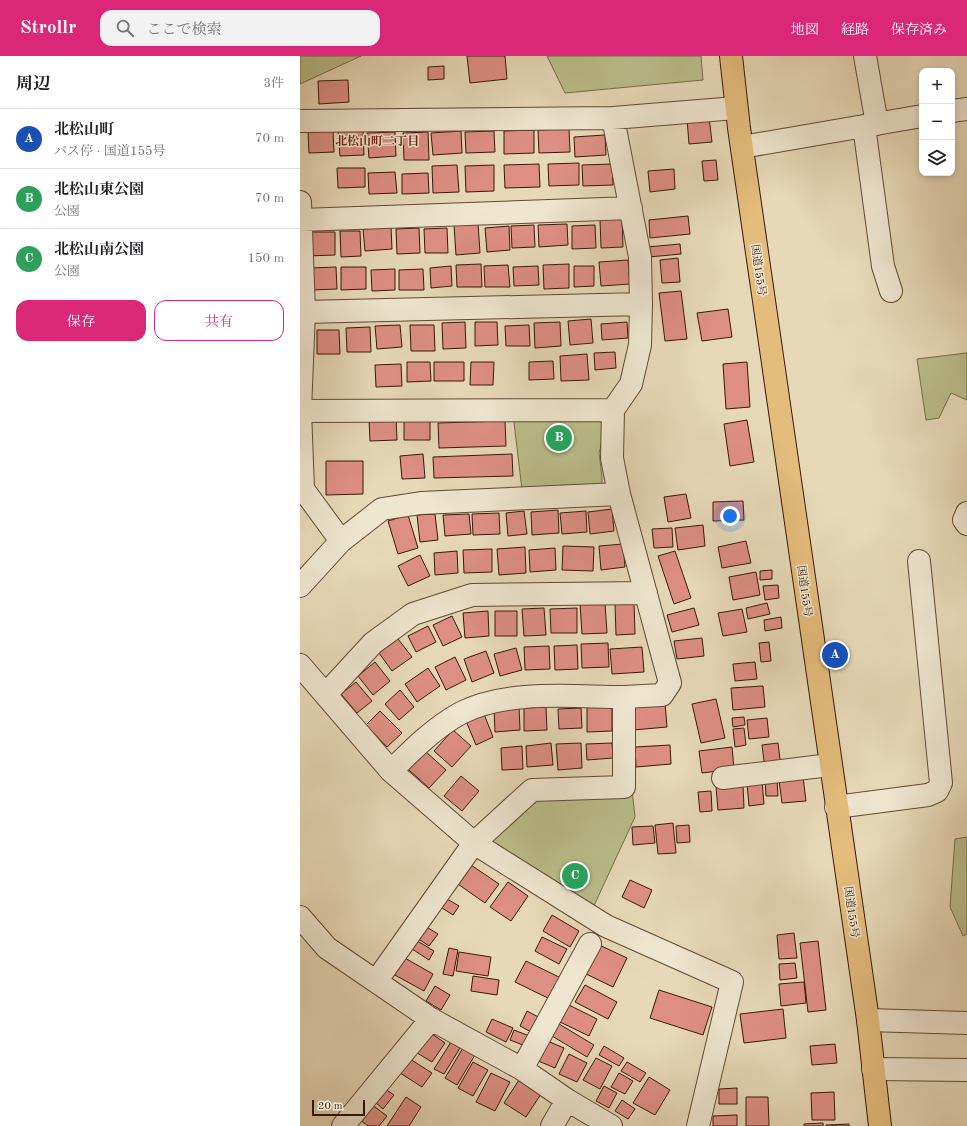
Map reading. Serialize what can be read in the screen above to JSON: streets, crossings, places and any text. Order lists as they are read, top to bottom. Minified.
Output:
{"streets":{"highway":["国道155号"]},"districts":["北松山町二丁目"],"scale_bar":"20 m","page":{"header":"Strollr","search":"ここで検索","nav":["地図","経路","保存済み"],"heading":["周辺","3件"],"map_buttons":["+","−"],"list":[{"mark":"A","name":"北松山町","note":"バス停 · 国道155号","value":"70 m"},{"mark":"B","name":"北松山東公園","note":"公園","value":"70 m"},{"mark":"C","name":"北松山南公園","note":"公園","value":"150 m"}],"buttons":["保存","共有"],"pins":["B","A","C"],"scale":"20 m"}}
